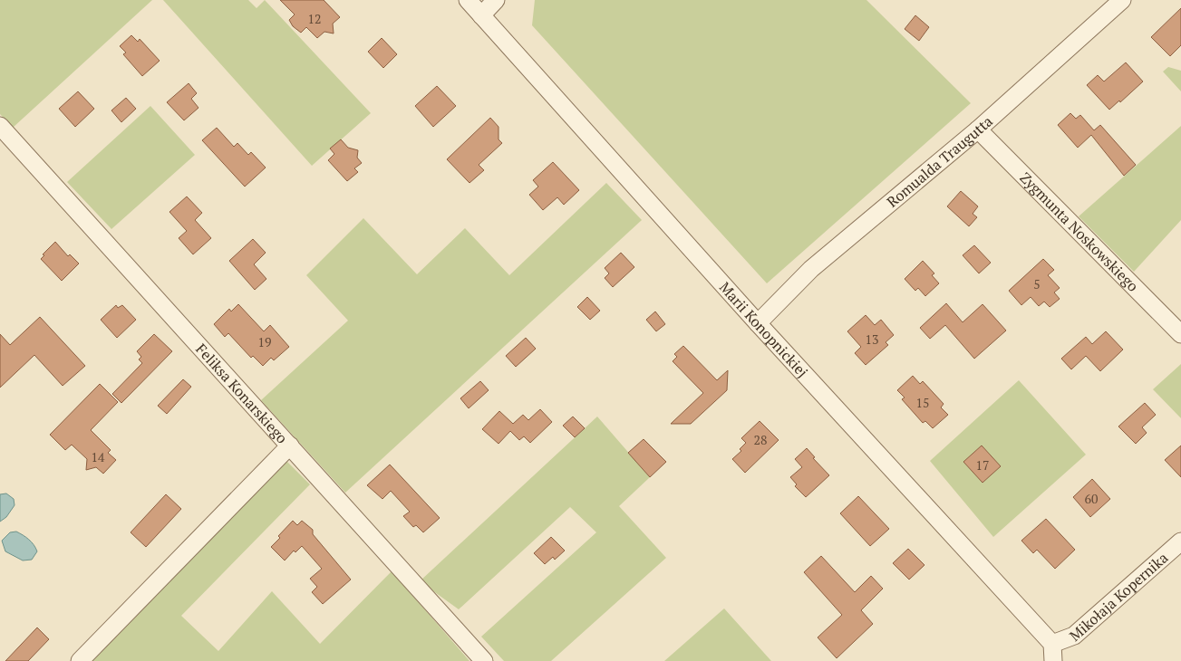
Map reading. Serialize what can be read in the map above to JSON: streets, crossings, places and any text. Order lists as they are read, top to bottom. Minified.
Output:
{"streets":{"street":["Romualda Traugutta","Zygmunta Noskowskiego","Marii Konopnickiej","Feliksa Konarskiego","Mikołaja Kopernika"]},"crossings":[["Romualda Traugutta","Zygmunta Noskowskiego"],["Romualda Traugutta","Marii Konopnickiej"],["Marii Konopnickiej","Mikołaja Kopernika"]],"house_numbers":["12","5","13","19","15","28","14","17","60"]}
